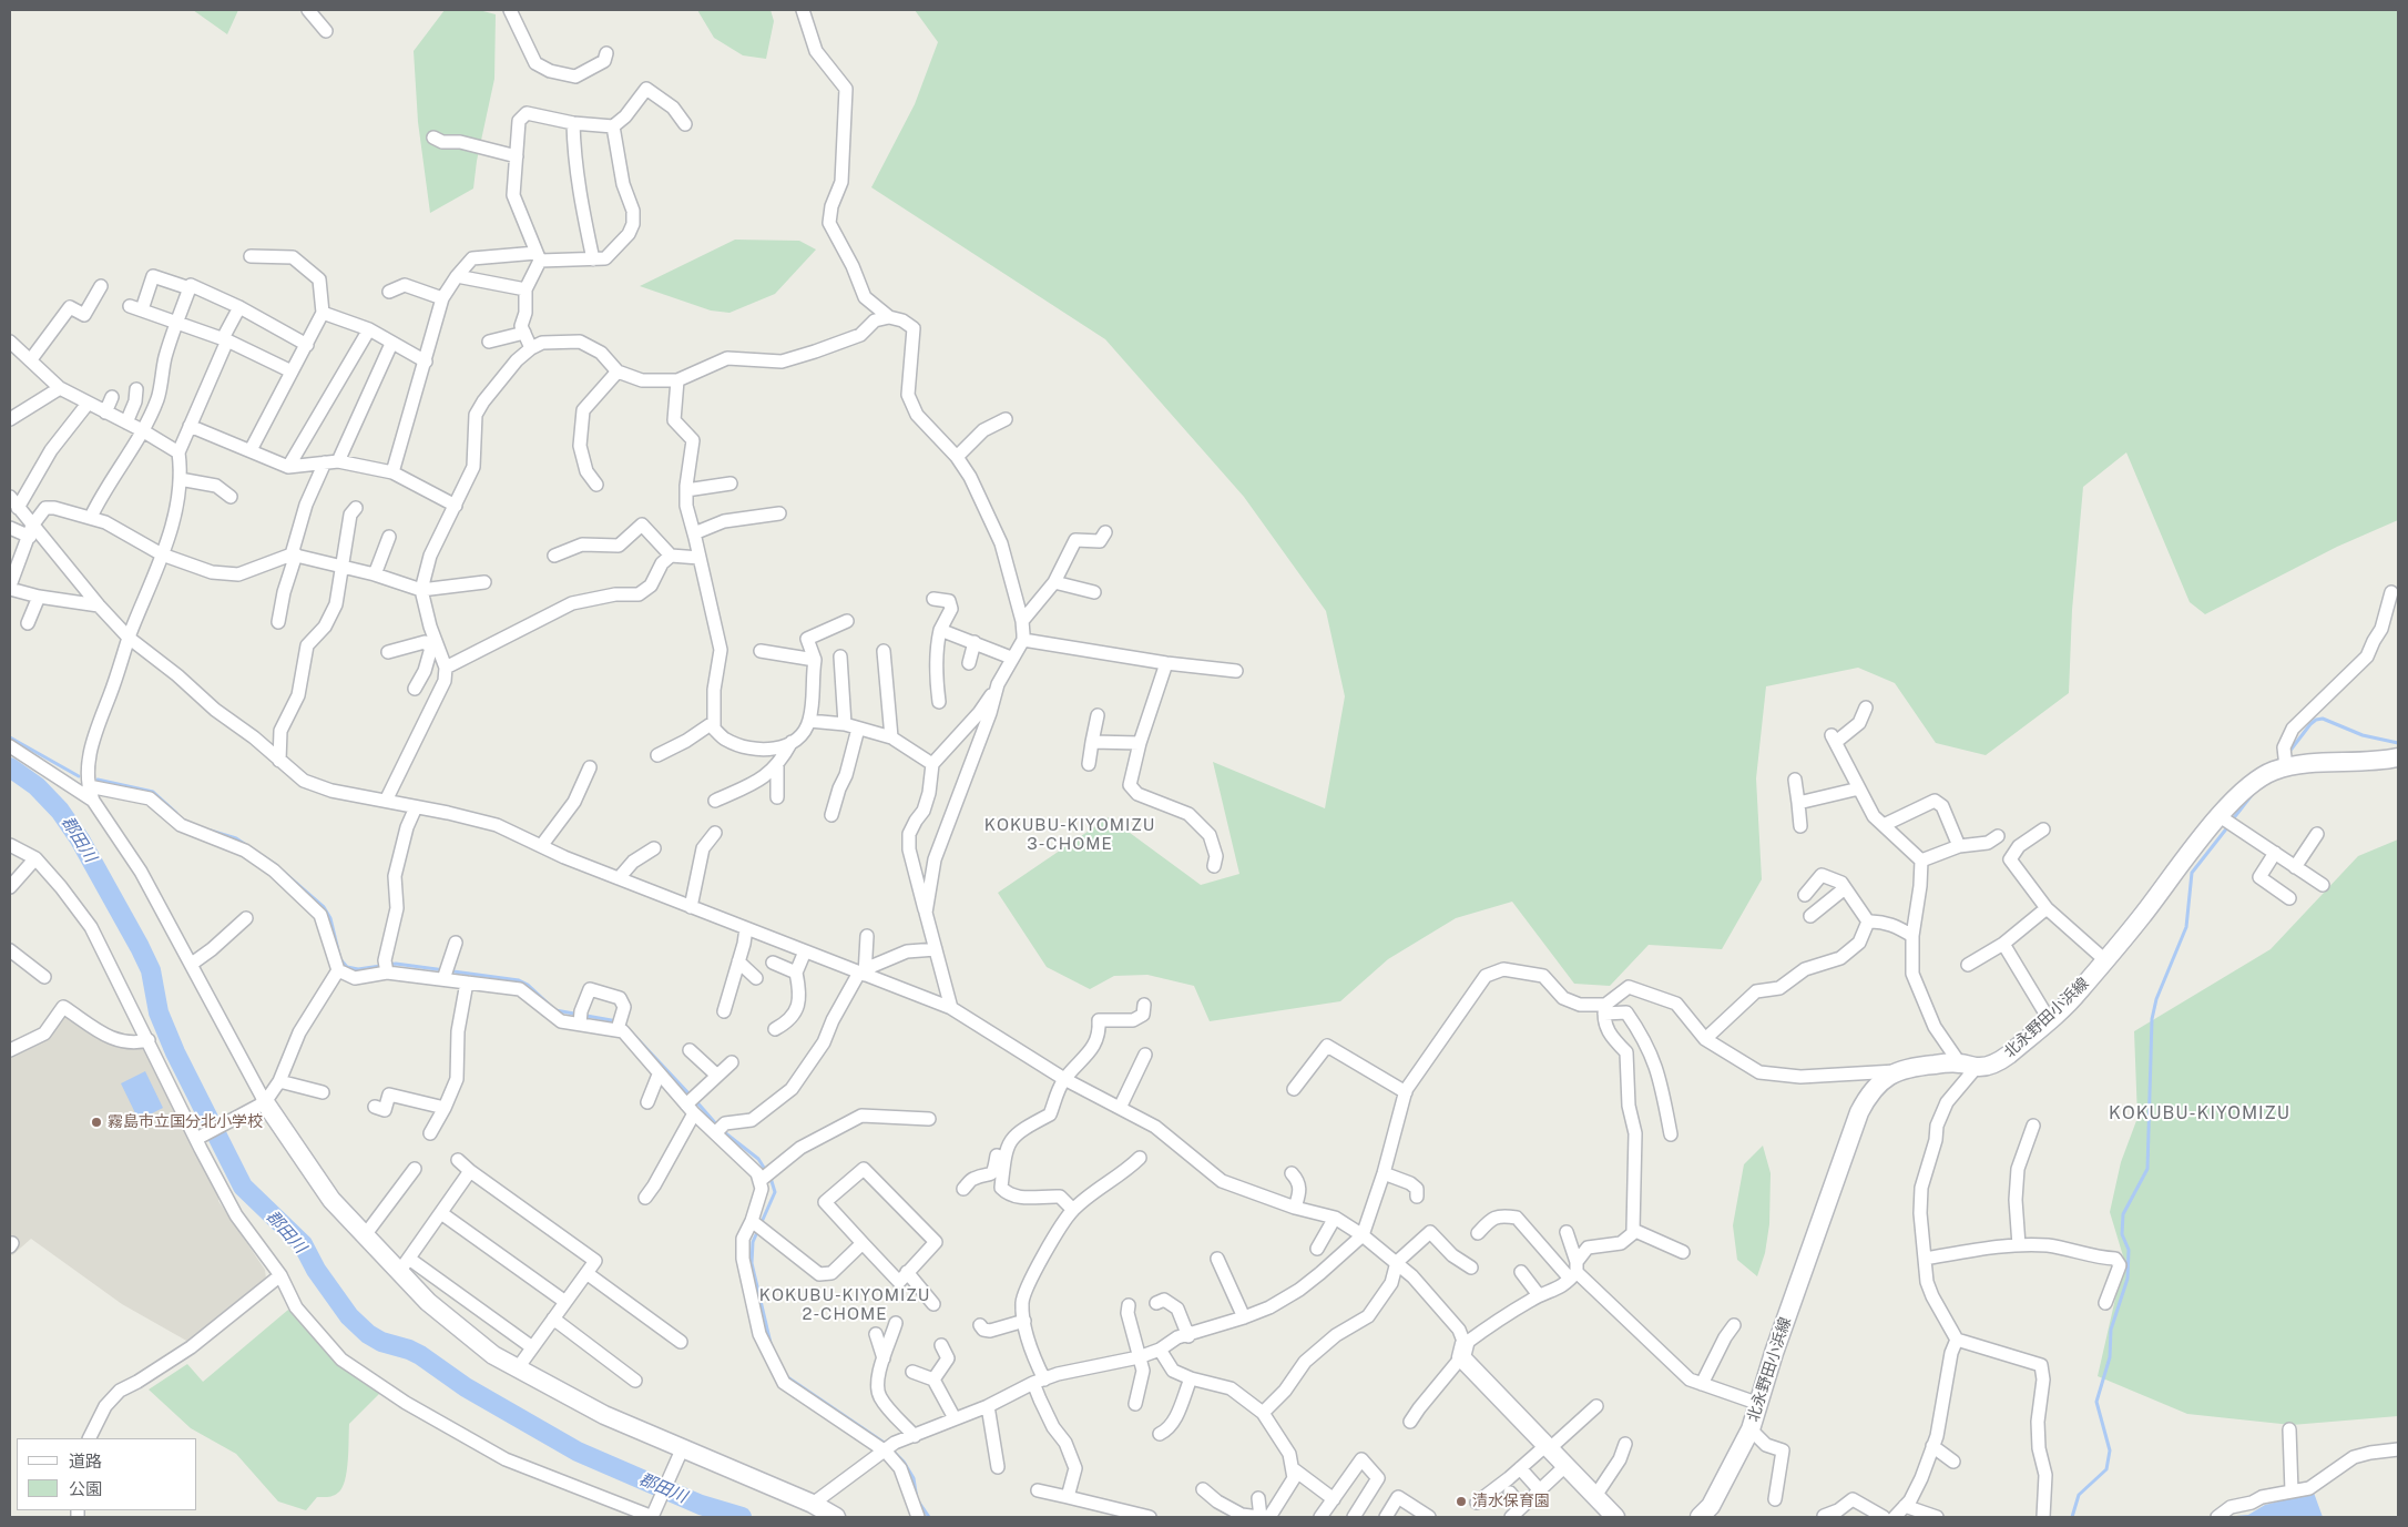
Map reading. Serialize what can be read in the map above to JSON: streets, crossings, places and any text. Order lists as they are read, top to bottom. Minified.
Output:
{"streets":{"main road":["北永野田小浜線"]},"districts":["KOKUBU-KIYOMIZU 3-CHOME","KOKUBU-KIYOMIZU","KOKUBU-KIYOMIZU 2-CHOME"],"water":["郡田川"],"places":["霧島市立国分北小学校","清水保育園"],"legend":["道路","公園"]}
